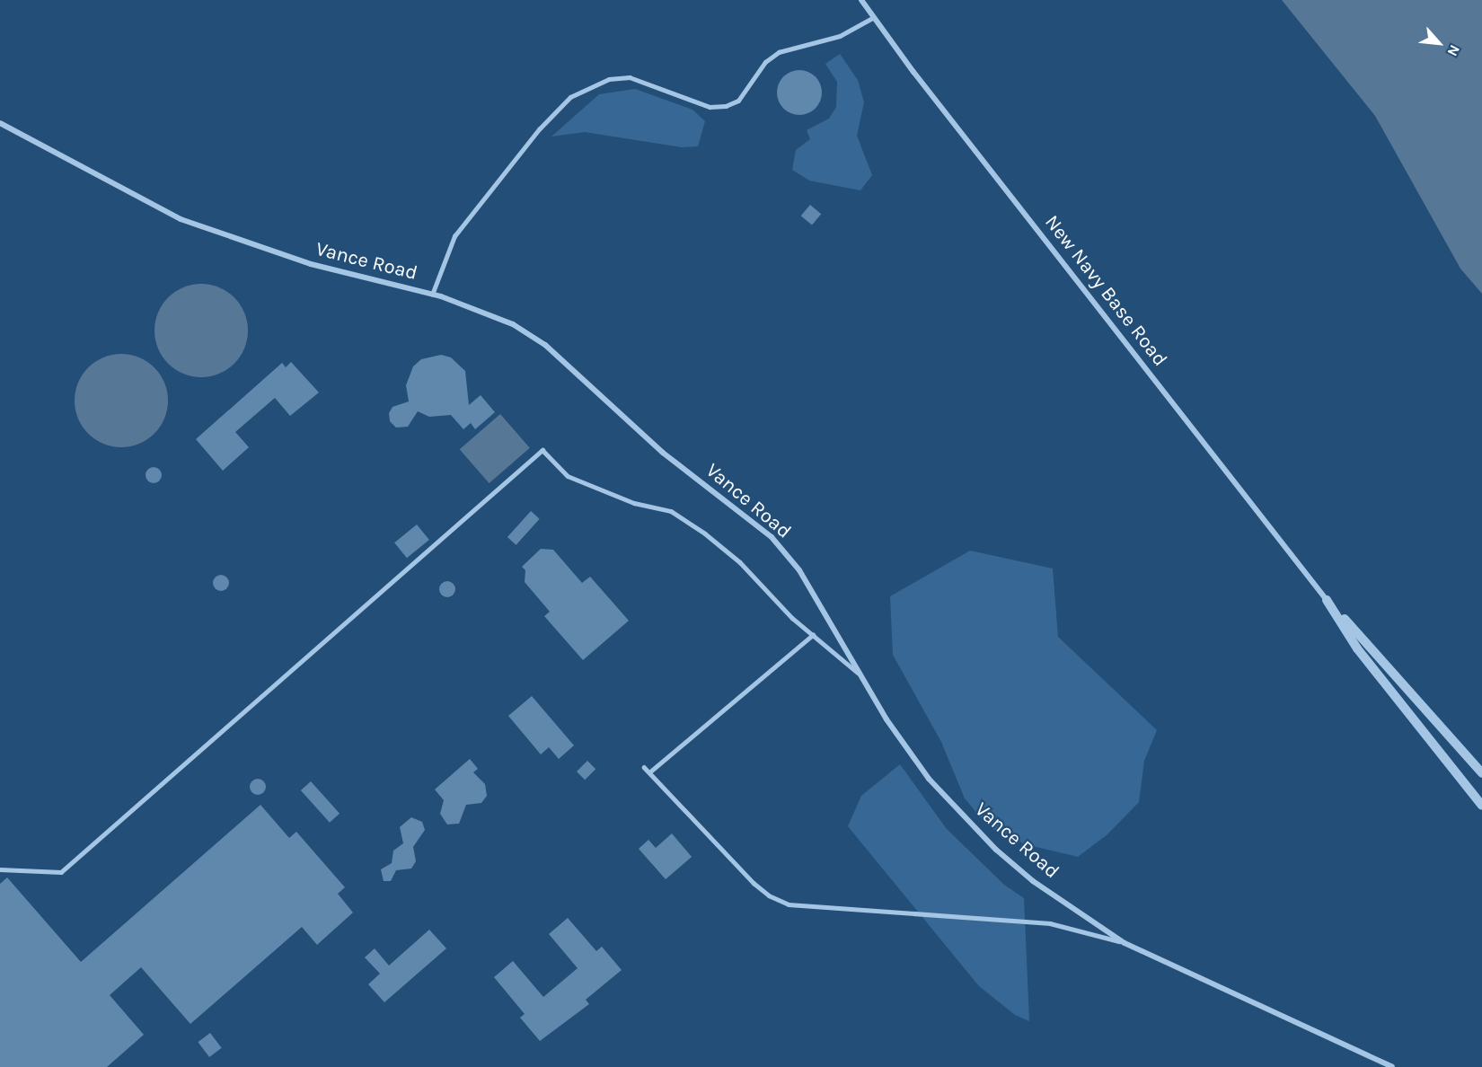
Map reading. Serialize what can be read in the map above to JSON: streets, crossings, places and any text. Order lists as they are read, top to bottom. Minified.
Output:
{"streets":{"street":["Vance Road","New Navy Base Road"]},"north":"bottom right"}
